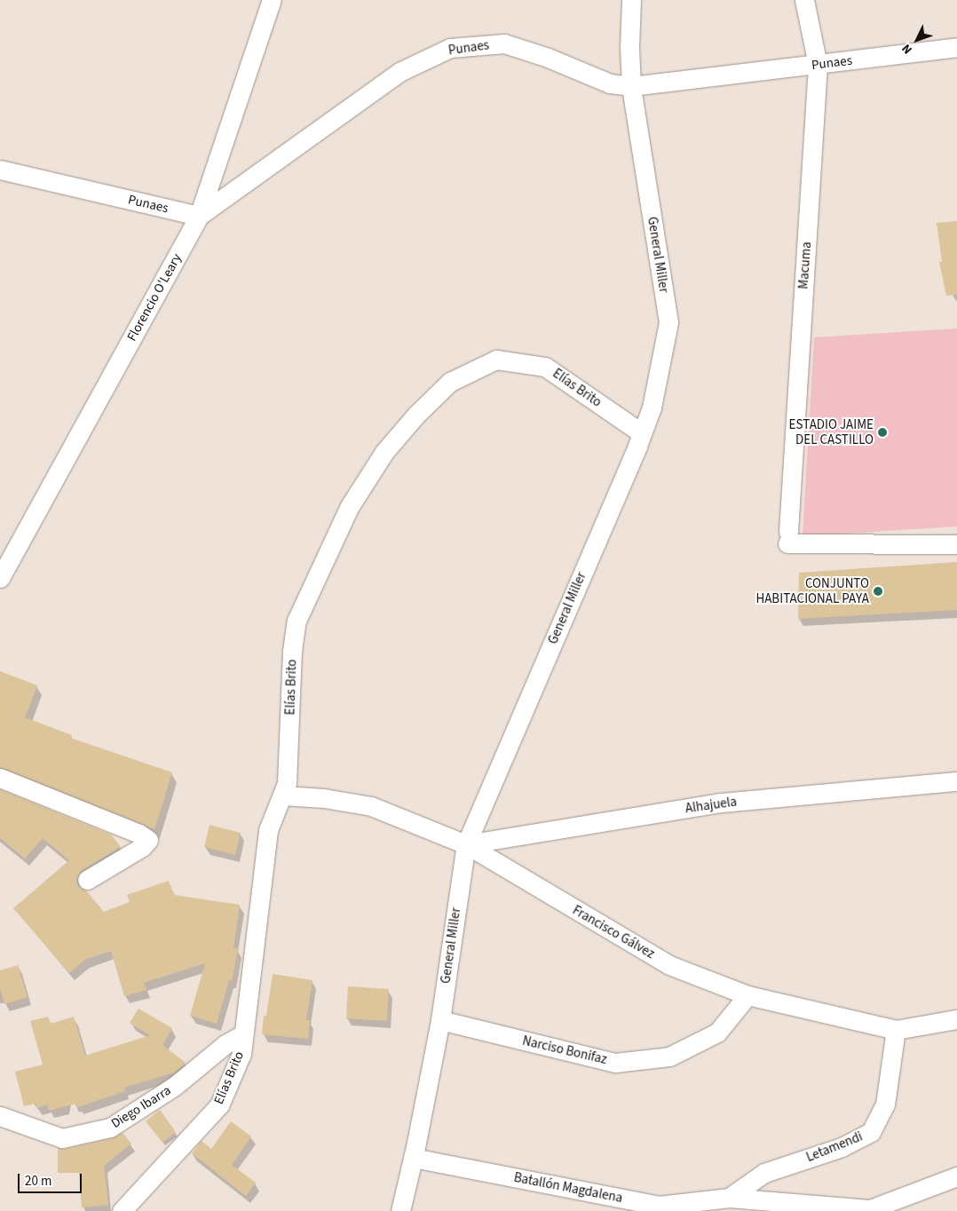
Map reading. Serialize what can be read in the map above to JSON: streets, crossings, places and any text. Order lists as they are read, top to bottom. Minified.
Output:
{"streets":{"street":["Punaes","General Miller","Macuma","Florencio O'Leary","Elías Brito","Alhajuela","Francisco Gálvez","Narciso Bonifaz","Diego Ibarra","Letamendi","Batallón Magdalena"]},"crossings":[["Punaes","General Miller"],["Punaes","Macuma"],["Punaes","Florencio O'Leary"],["General Miller","Elías Brito"],["General Miller","Alhajuela"],["General Miller","Francisco Gálvez"],["General Miller","Narciso Bonifaz"],["General Miller","Batallón Magdalena"],["Elías Brito","Francisco Gálvez"],["Elías Brito","Diego Ibarra"],["Alhajuela","Francisco Gálvez"],["Francisco Gálvez","Narciso Bonifaz"],["Francisco Gálvez","Letamendi"],["Letamendi","Batallón Magdalena"]],"places":["ESTADIO JAIME DEL CASTILLO","CONJUNTO HABITACIONAL PAYA"],"scale_bar":"20 m","north":"bottom left"}
